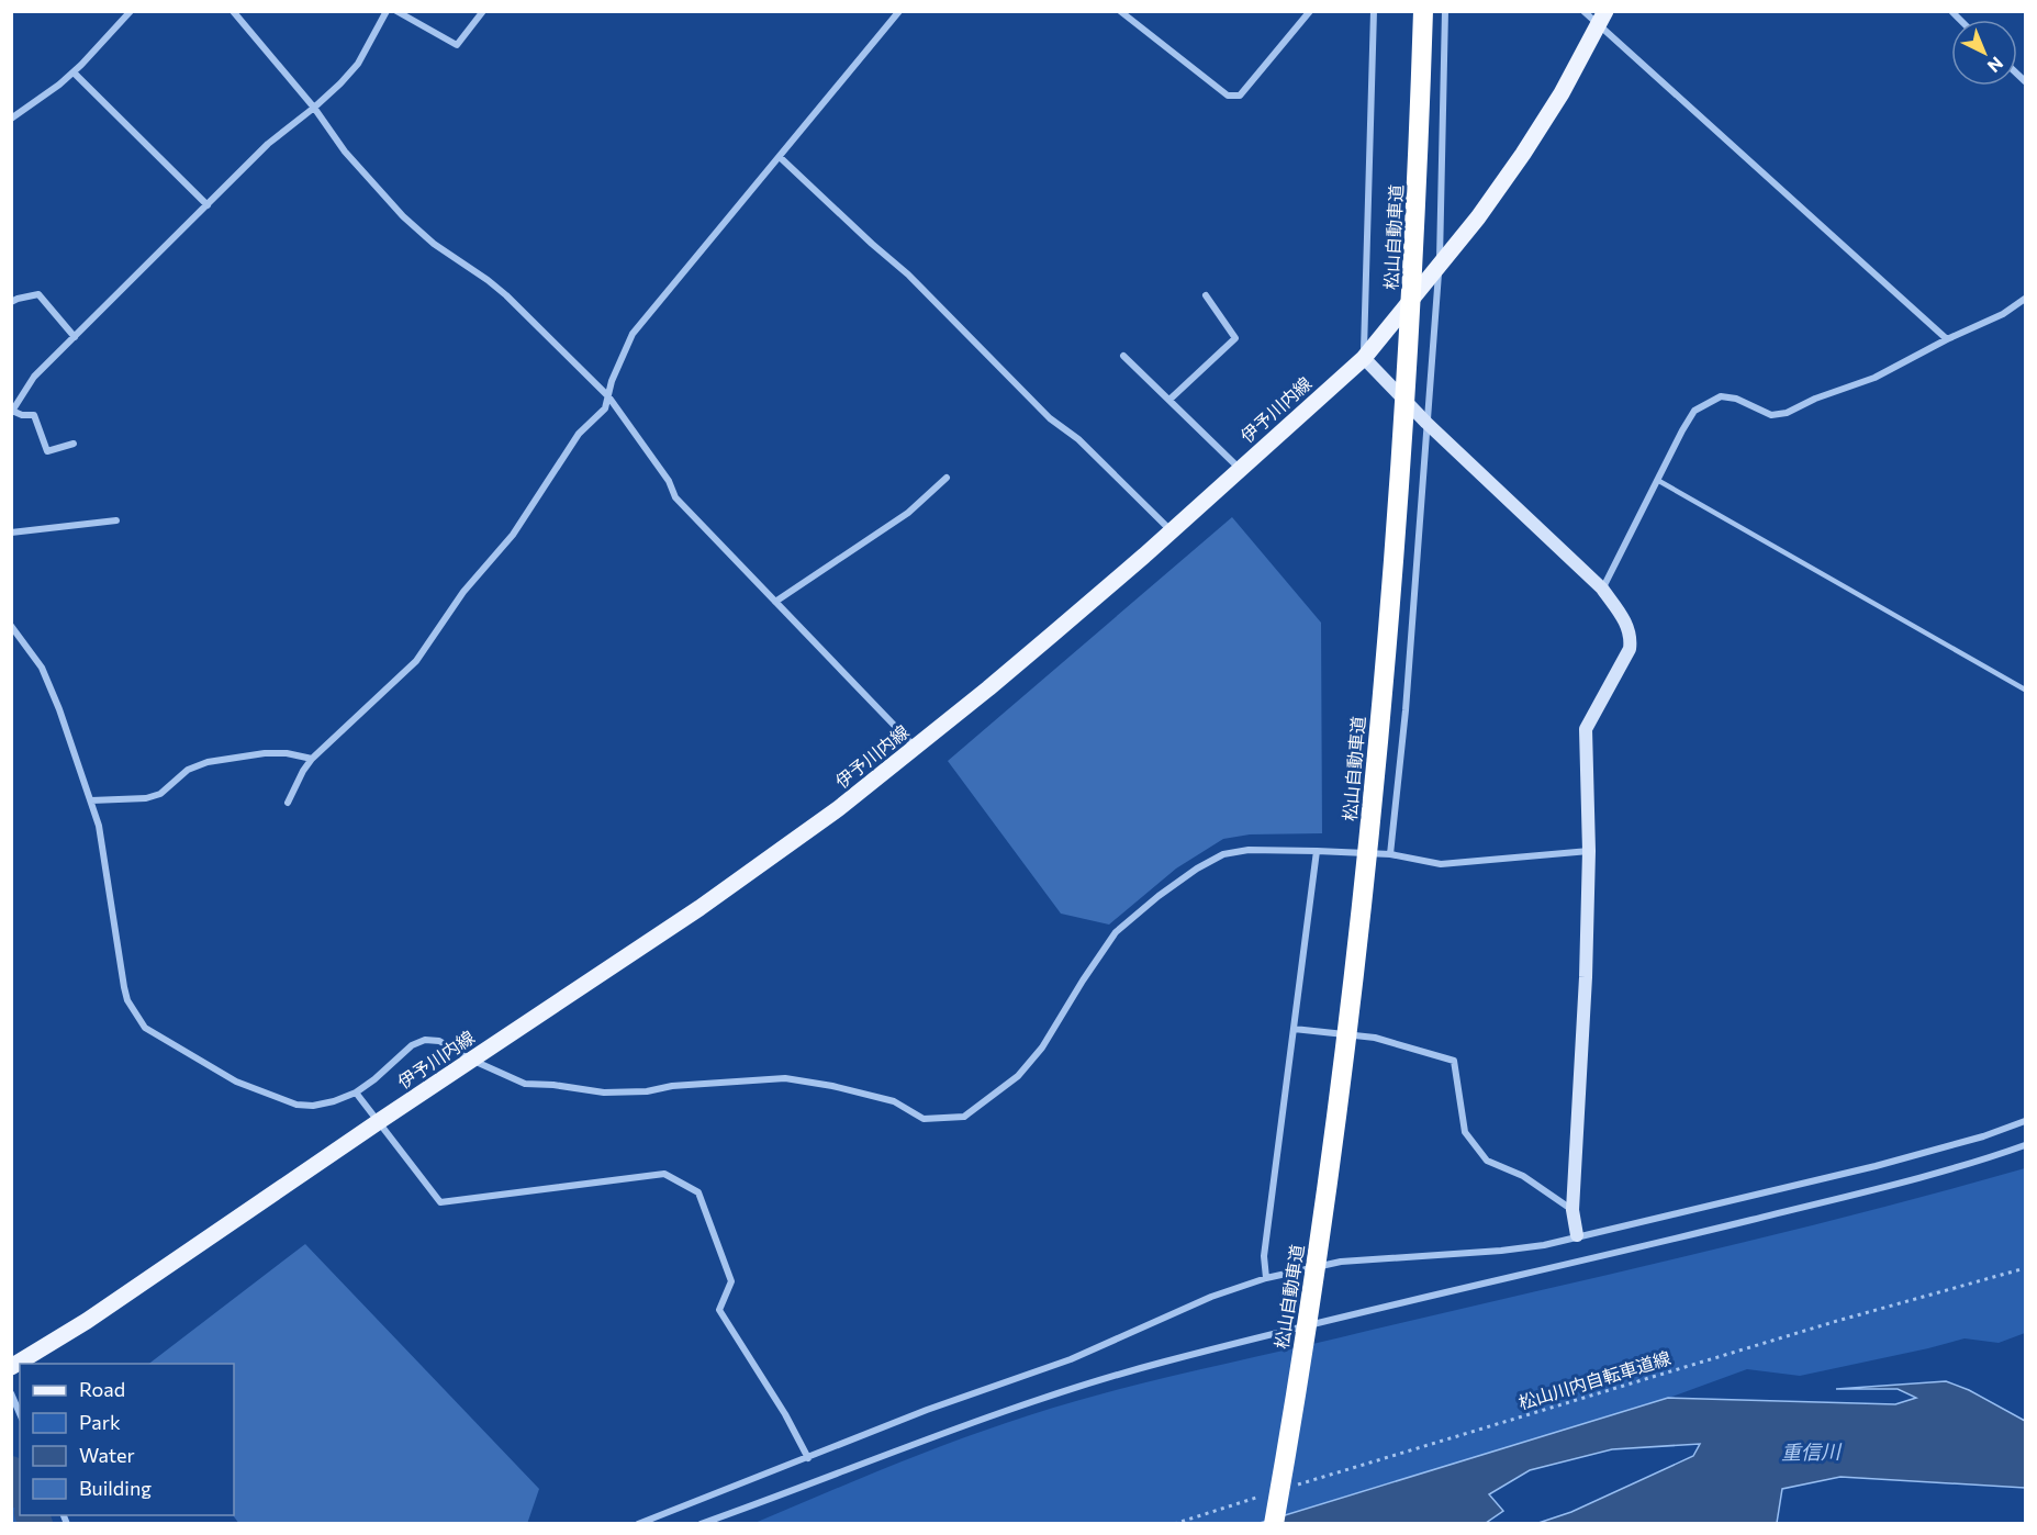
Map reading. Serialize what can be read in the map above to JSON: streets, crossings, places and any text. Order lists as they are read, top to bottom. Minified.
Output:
{"streets":{"highway":["松山自動車道"],"main road":["伊予川内線"],"path":["松山川内自転車道線"]},"water":["重信川"],"legend":["Road","Park","Water","Building"],"north":"bottom right"}
